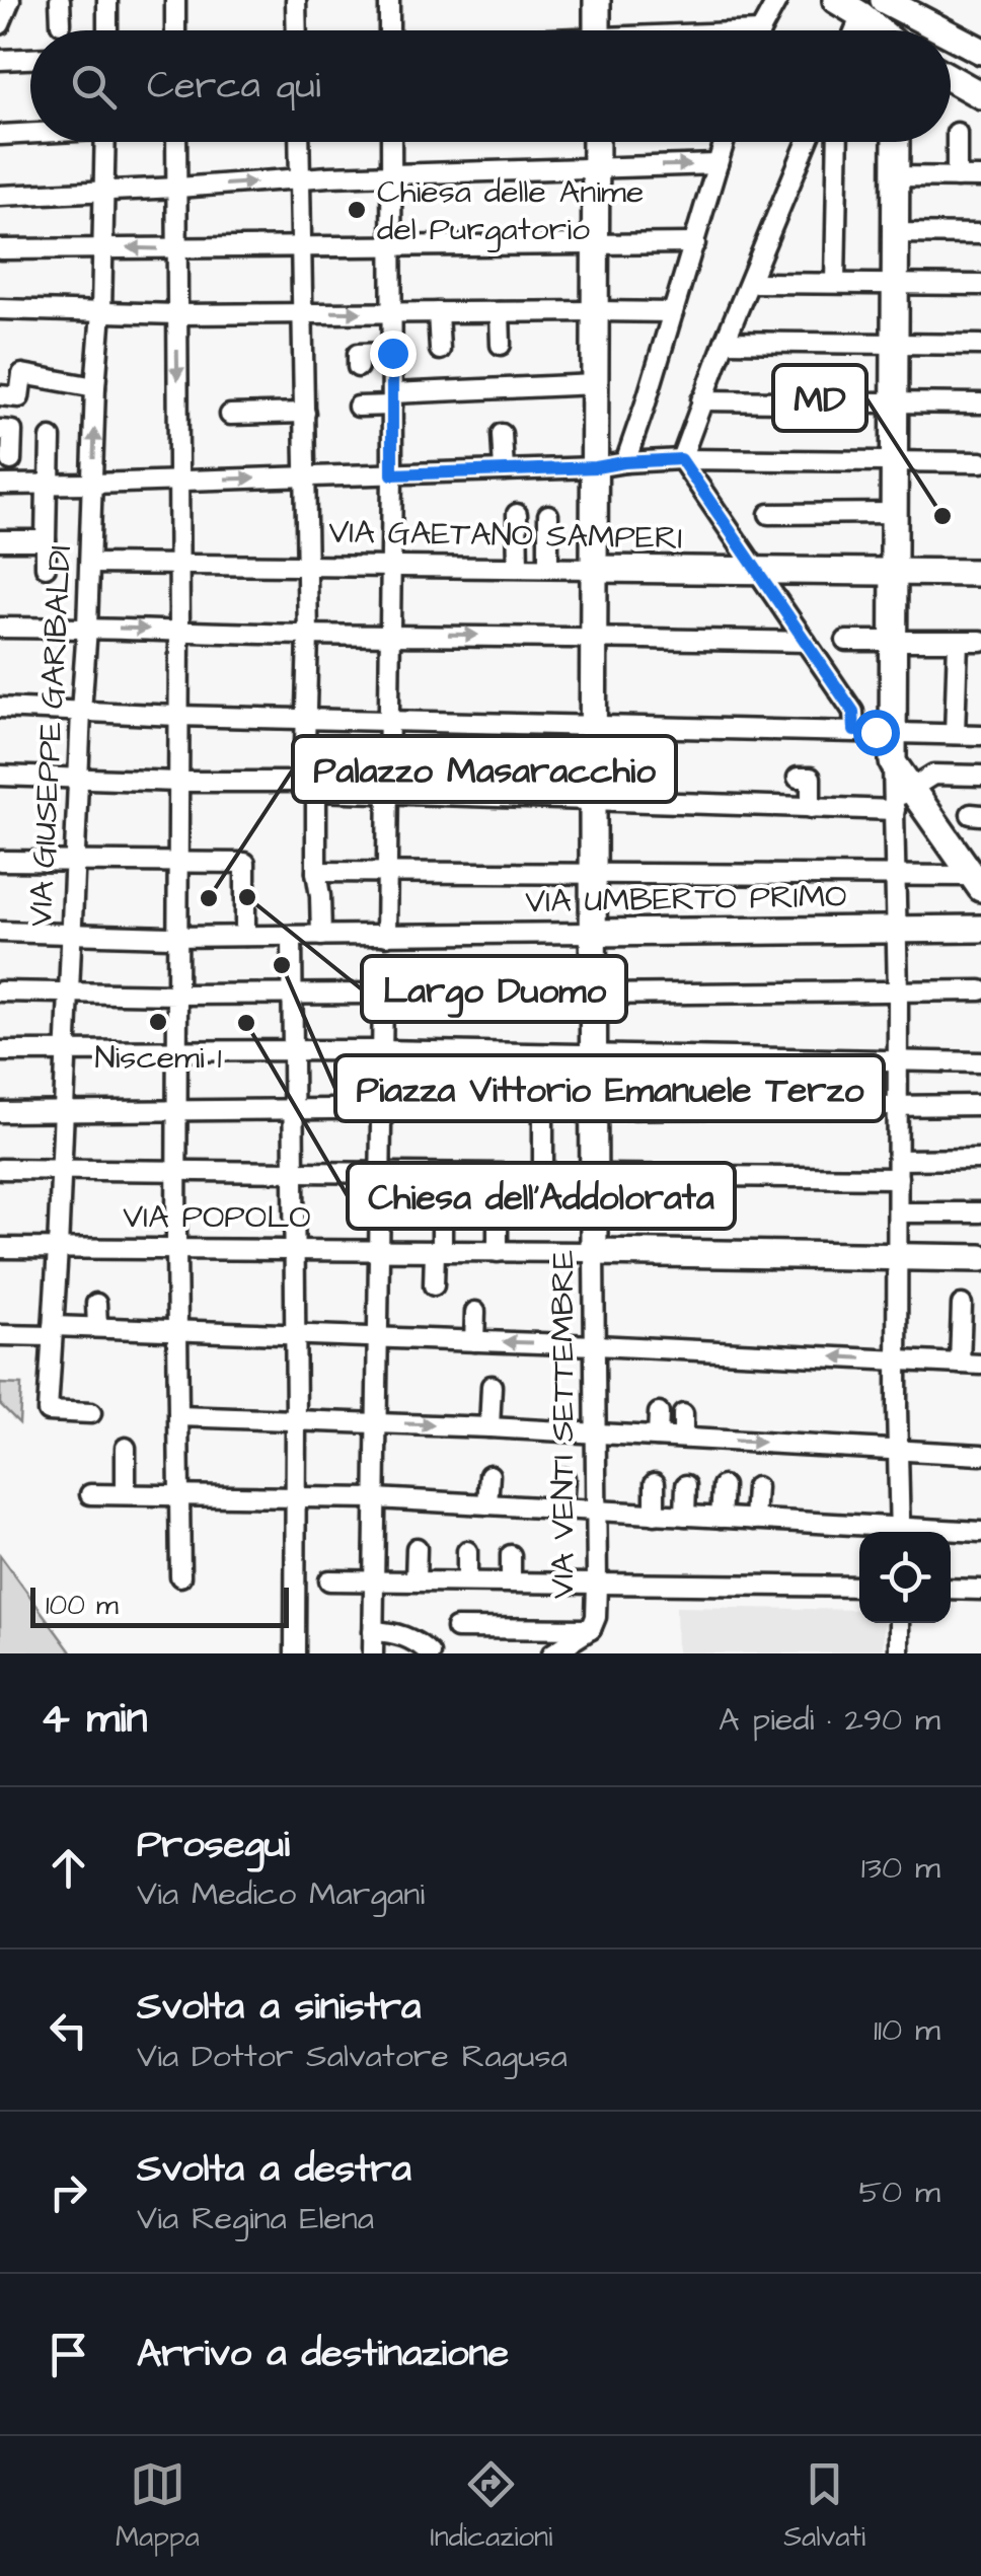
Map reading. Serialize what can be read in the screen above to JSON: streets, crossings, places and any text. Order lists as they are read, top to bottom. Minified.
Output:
{"streets":{"street":["VIA GAETANO SAMPERI","VIA GIUSEPPE GARIBALDI","VIA UMBERTO PRIMO","VIA POPOLO","VIA VENTI SETTEMBRE"]},"crossings":[["VIA GAETANO SAMPERI","VIA GIUSEPPE GARIBALDI"],["VIA GAETANO SAMPERI","VIA VENTI SETTEMBRE"],["VIA GIUSEPPE GARIBALDI","VIA UMBERTO PRIMO"],["VIA GIUSEPPE GARIBALDI","VIA POPOLO"],["VIA UMBERTO PRIMO","VIA VENTI SETTEMBRE"],["VIA POPOLO","VIA VENTI SETTEMBRE"]],"places":["Chiesa delle Anime del Purgatorio","MD","Largo Duomo","Palazzo Masaracchio","Piazza Vittorio Emanuele Terzo","Niscemi 1","Chiesa dell'Addolorata"],"scale_bar":"100 m","page":{"search":"Cerca qui","scale":"100 m","heading":["4 min","A piedi · 290 m"],"list":[["Prosegui","Via Medico Margani","130 m"],["Svolta a sinistra","Via Dottor Salvatore Ragusa","110 m"],["Svolta a destra","Via Regina Elena","50 m"],"Arrivo a destinazione"],"nav":["Mappa","Indicazioni","Salvati"]}}
